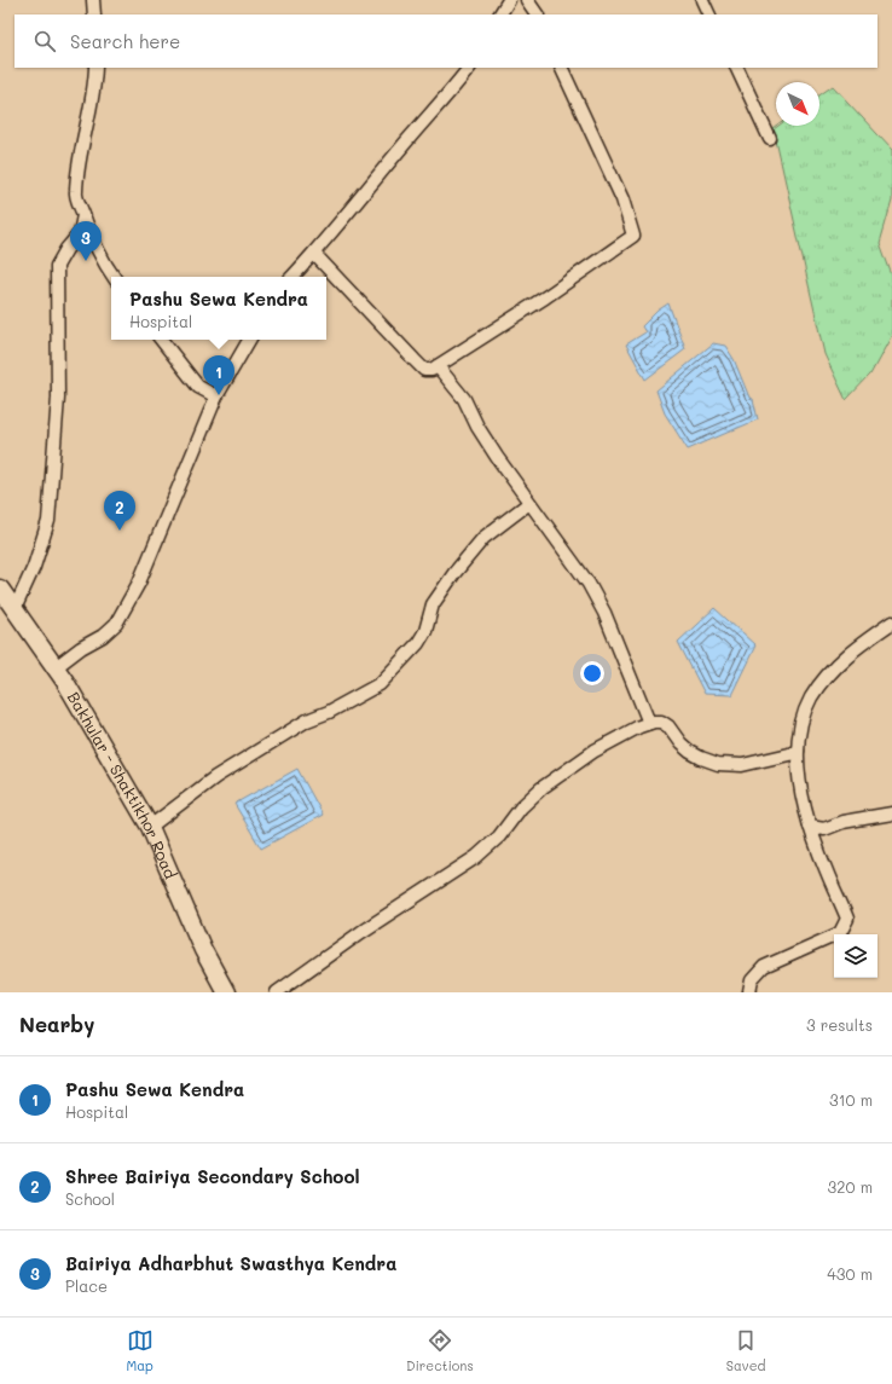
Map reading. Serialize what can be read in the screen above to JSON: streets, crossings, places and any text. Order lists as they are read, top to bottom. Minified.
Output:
{"streets":{"street":["Bakhular - Shaktikhor Road"]},"north":"bottom right","page":{"search":"Search here","pins":["3","1","2"],"popup":["Pashu Sewa Kendra","Hospital"],"heading":["Nearby","3 results"],"list":[{"mark":"1","name":"Pashu Sewa Kendra","note":"Hospital","value":"310 m"},{"mark":"2","name":"Shree Bairiya Secondary School","note":"School","value":"320 m"},{"mark":"3","name":"Bairiya Adharbhut Swasthya Kendra","note":"Place","value":"430 m"}],"nav":["Map","Directions","Saved"]}}
